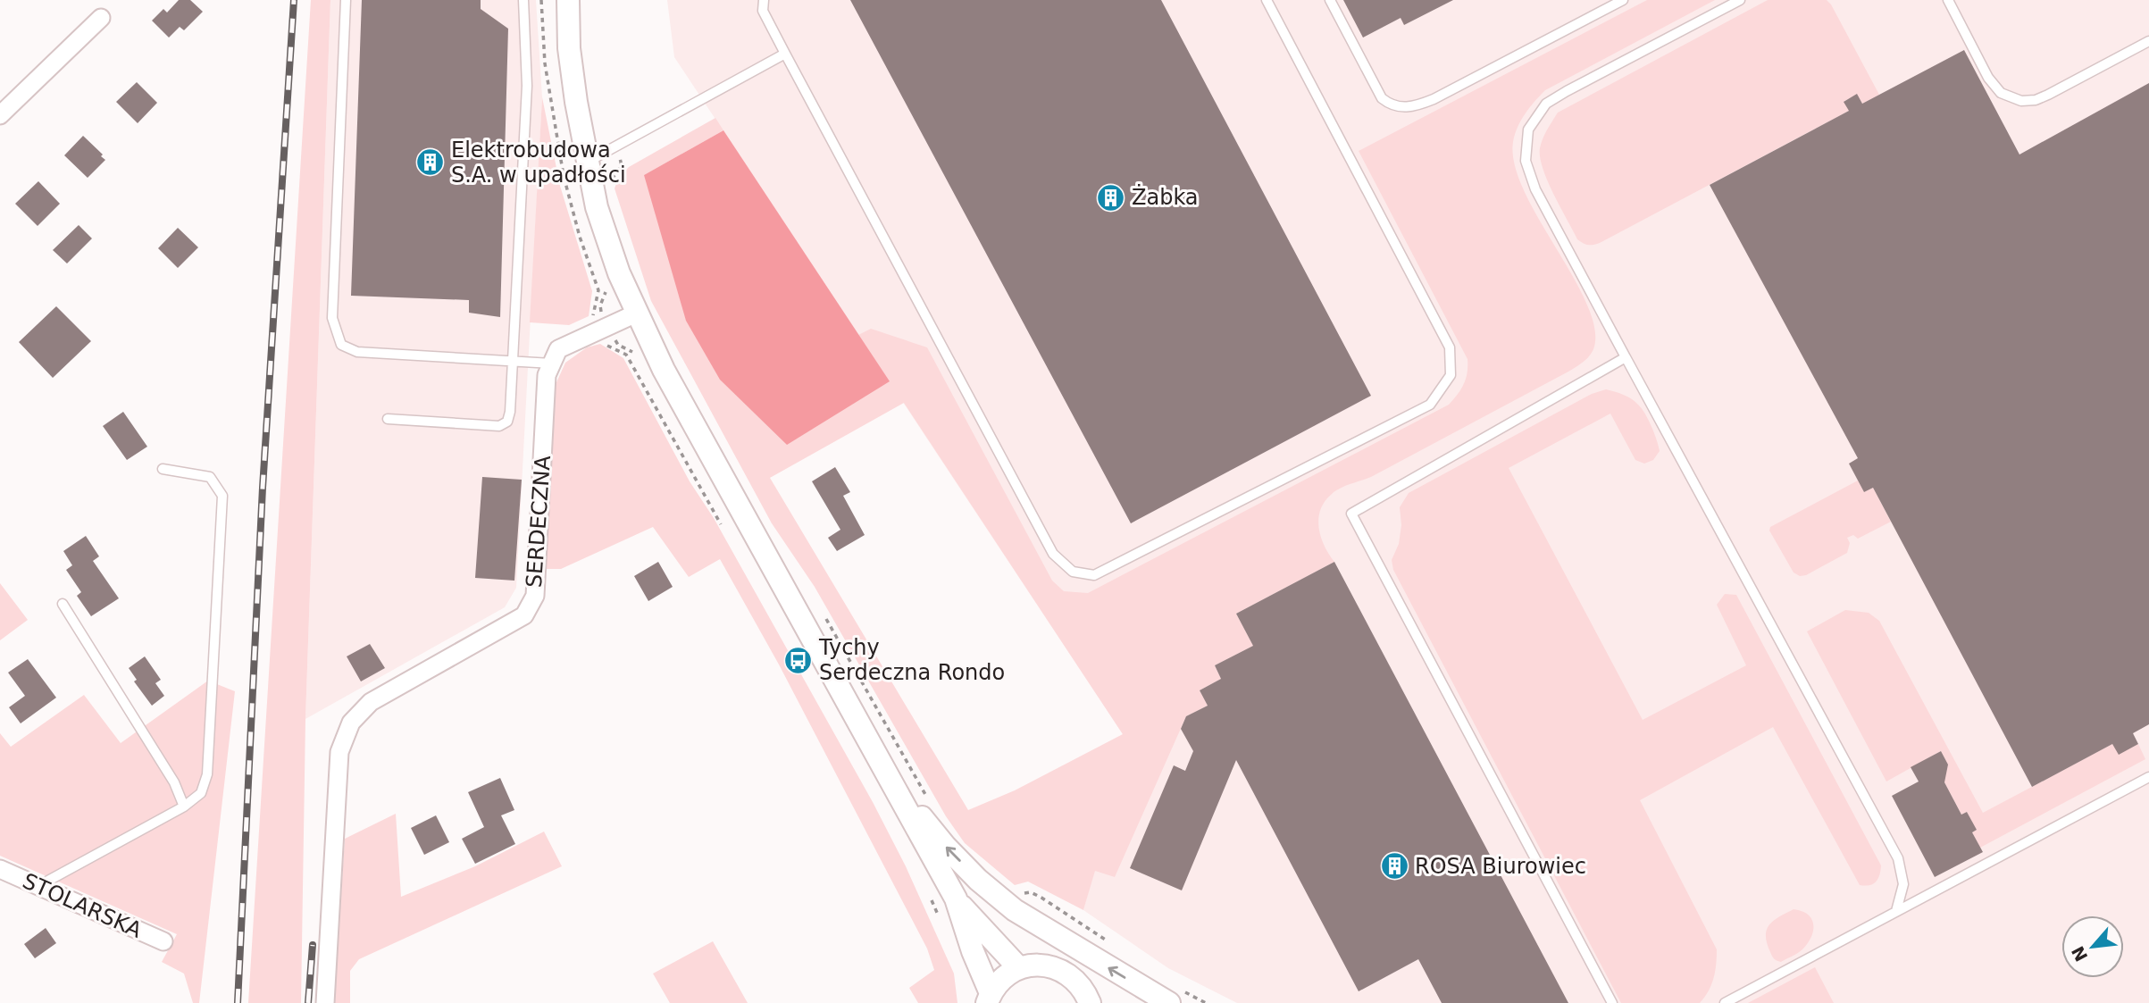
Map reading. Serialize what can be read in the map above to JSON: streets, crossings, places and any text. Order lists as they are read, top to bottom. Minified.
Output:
{"streets":{"street":["SERDECZNA","STOLARSKA"]},"places":{"building":["Elektrobudowa S.A. w upadłości","Żabka","ROSA Biurowiec"],"bus stop":["Tychy Serdeczna Rondo"]},"north":"bottom left"}
